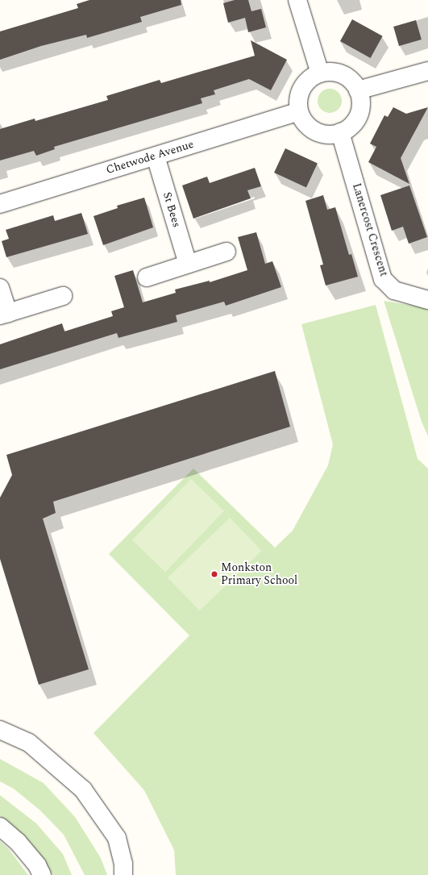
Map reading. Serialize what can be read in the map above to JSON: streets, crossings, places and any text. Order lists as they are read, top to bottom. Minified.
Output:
{"streets":{"street":["Chetwode Avenue","St Bees","Lanercost Crescent"]},"crossings":[["Chetwode Avenue","St Bees"],["Chetwode Avenue","Lanercost Crescent"]],"places":["Monkston Primary School"]}
